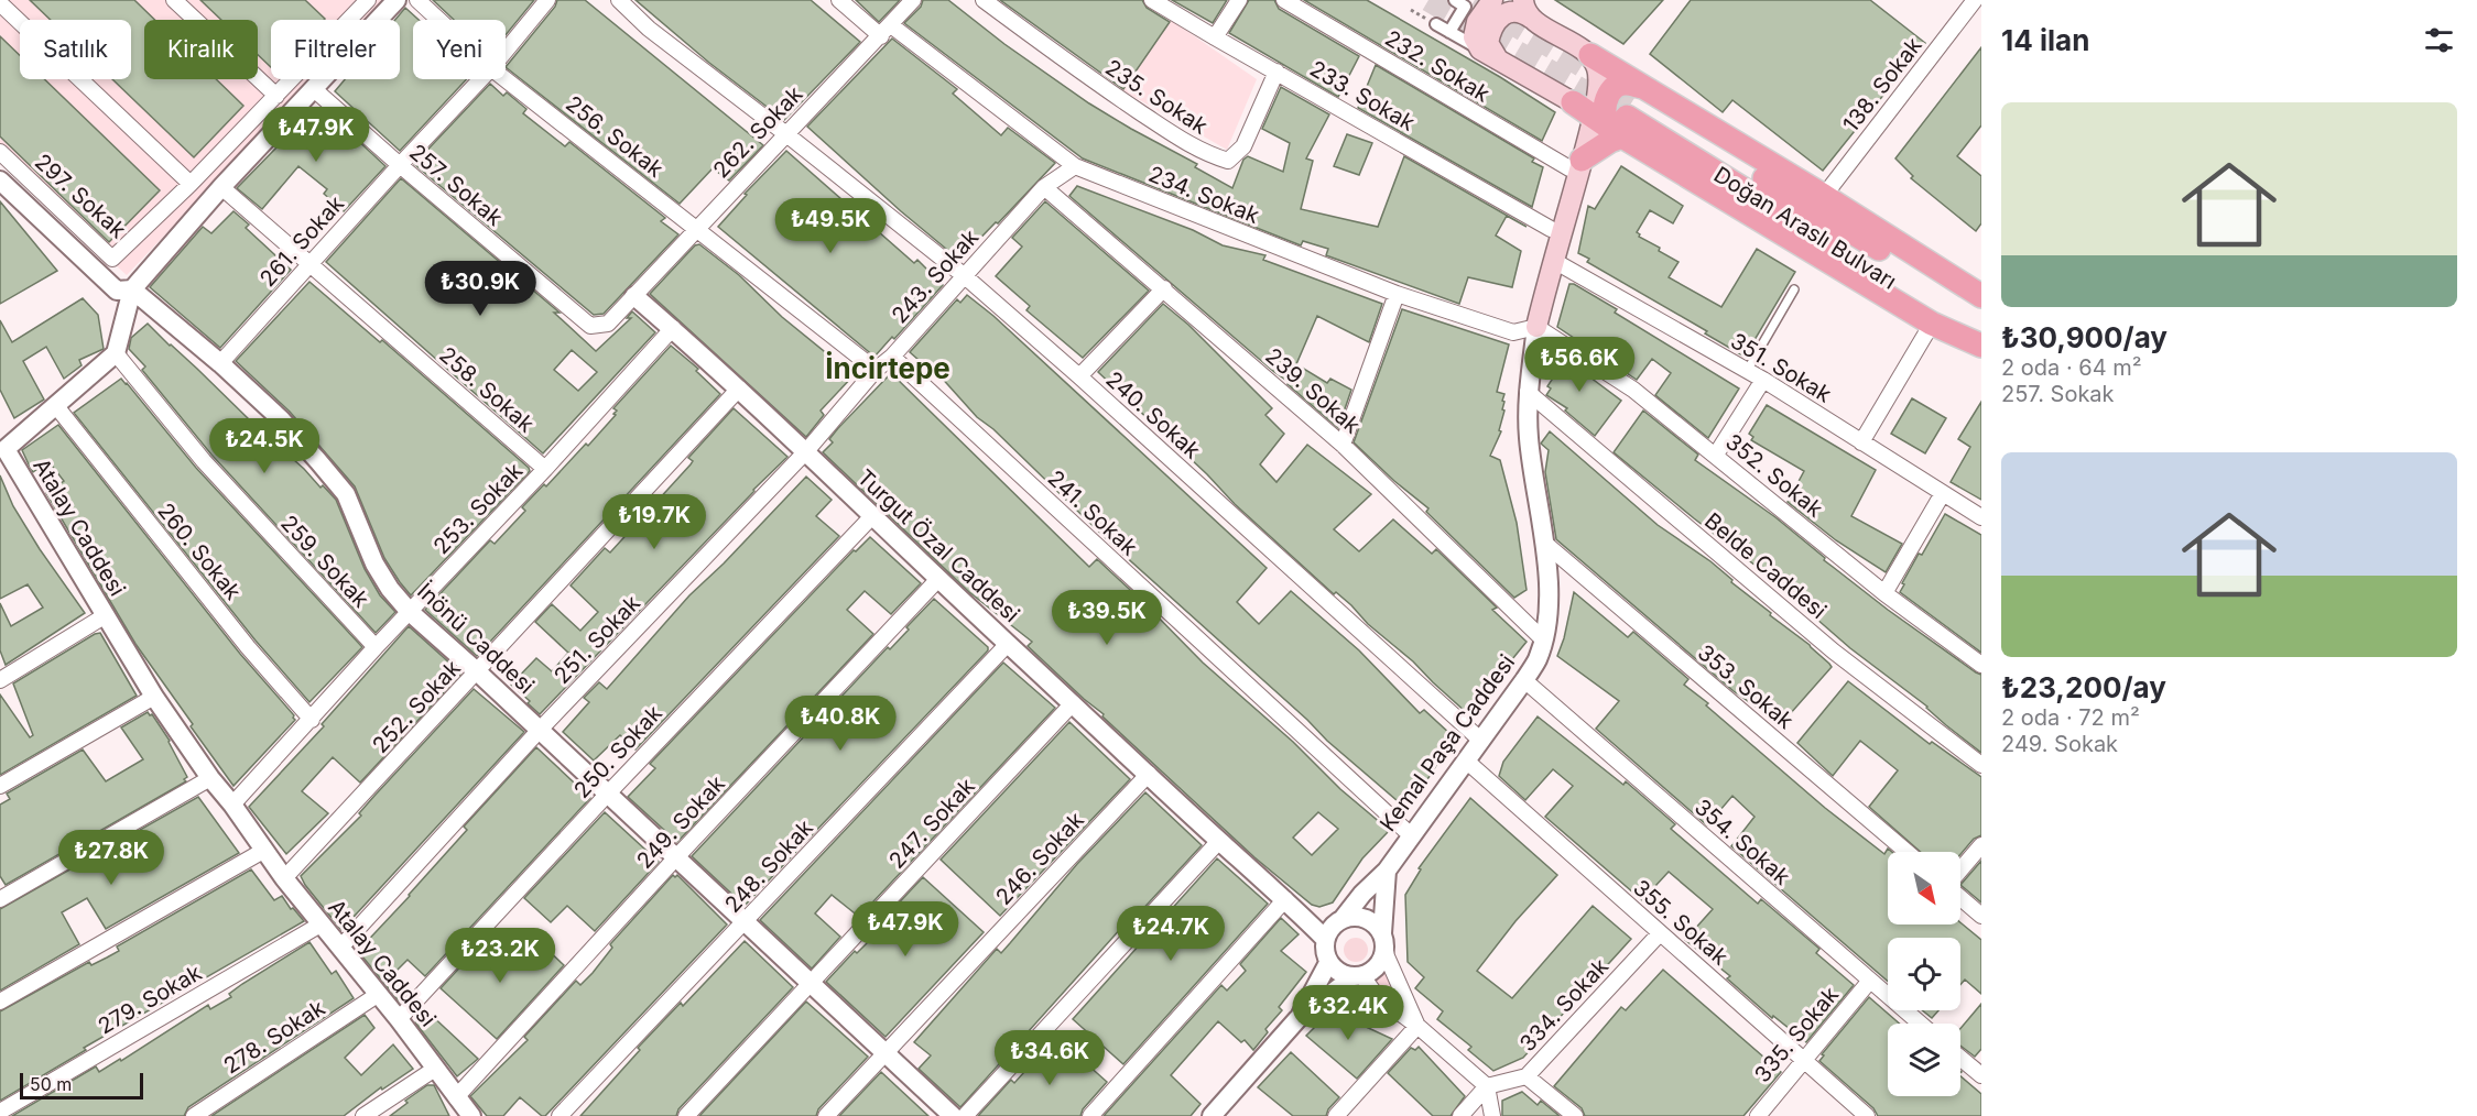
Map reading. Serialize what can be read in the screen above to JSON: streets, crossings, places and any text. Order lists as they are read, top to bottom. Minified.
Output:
{"streets":{"main road":["Doğan Araslı Bulvarı","Kemal Paşa Caddesi"],"street":["232. Sokak","138. Sokak","233. Sokak","235. Sokak","262. Sokak","256. Sokak","257. Sokak","234. Sokak","297. Sokak","261. Sokak","243. Sokak","351. Sokak","258. Sokak","239. Sokak","240. Sokak","352. Sokak","253. Sokak","241. Sokak","Atalay Caddesi","Turgut Özal Caddesi","260. Sokak","259. Sokak","Belde Caddesi","İnönü Caddesi","251. Sokak","353. Sokak","252. Sokak","250. Sokak","249. Sokak","247. Sokak","354. Sokak","246. Sokak","248. Sokak","355. Sokak","279. Sokak","334. Sokak","335. Sokak","278. Sokak"]},"crossings":[["232. Sokak","Kemal Paşa Caddesi"],["233. Sokak","235. Sokak"],["233. Sokak","Kemal Paşa Caddesi"],["262. Sokak","256. Sokak"],["262. Sokak","257. Sokak"],["262. Sokak","234. Sokak"],["262. Sokak","240. Sokak"],["262. Sokak","Turgut Özal Caddesi"],["257. Sokak","261. Sokak"],["257. Sokak","Turgut Özal Caddesi"],["234. Sokak","243. Sokak"],["234. Sokak","352. Sokak"],["234. Sokak","Kemal Paşa Caddesi"],["261. Sokak","258. Sokak"],["261. Sokak","İnönü Caddesi"],["243. Sokak","239. Sokak"],["243. Sokak","240. Sokak"],["243. Sokak","241. Sokak"],["243. Sokak","Turgut Özal Caddesi"],["243. Sokak","251. Sokak"],["351. Sokak","Kemal Paşa Caddesi"],["258. Sokak","253. Sokak"],["239. Sokak","Kemal Paşa Caddesi"],["240. Sokak","Kemal Paşa Caddesi"],["352. Sokak","Kemal Paşa Caddesi"],["253. Sokak","Atalay Caddesi"],["253. Sokak","Turgut Özal Caddesi"],["253. Sokak","260. Sokak"],["253. Sokak","259. Sokak"],["253. Sokak","İnönü Caddesi"],["241. Sokak","Kemal Paşa Caddesi"],["Atalay Caddesi","260. Sokak"],["Atalay Caddesi","259. Sokak"],["Atalay Caddesi","251. Sokak"],["Atalay Caddesi","252. Sokak"],["Atalay Caddesi","250. Sokak"],["Atalay Caddesi","249. Sokak"],["Atalay Caddesi","279. Sokak"],["Atalay Caddesi","278. Sokak"],["Turgut Özal Caddesi","251. Sokak"],["Turgut Özal Caddesi","252. Sokak"],["Turgut Özal Caddesi","Kemal Paşa Caddesi"],["Turgut Özal Caddesi","250. Sokak"],["Turgut Özal Caddesi","249. Sokak"],["Turgut Özal Caddesi","247. Sokak"],["Turgut Özal Caddesi","246. Sokak"],["Turgut Özal Caddesi","248. Sokak"],["Belde Caddesi","Kemal Paşa Caddesi"],["İnönü Caddesi","251. Sokak"],["İnönü Caddesi","252. Sokak"],["İnönü Caddesi","250. Sokak"],["İnönü Caddesi","249. Sokak"],["İnönü Caddesi","247. Sokak"],["İnönü Caddesi","246. Sokak"],["İnönü Caddesi","248. Sokak"],["353. Sokak","Kemal Paşa Caddesi"],["Kemal Paşa Caddesi","354. Sokak"],["Kemal Paşa Caddesi","355. Sokak"],["354. Sokak","335. Sokak"],["355. Sokak","334. Sokak"],["355. Sokak","335. Sokak"]],"districts":["İncirtepe"],"scale_bar":"50 m","north":"bottom right","page":{"heading":"14 ilan","chip":["Satılık","Kiralık","Filtreler","Yeni"],"list":[{"name":"₺30,900/ay","note":"2 oda · 64 m² · 257. Sokak"},{"name":"₺23,200/ay","note":"2 oda · 72 m² · 249. Sokak"}],"price":["₺47.9K","₺49.5K","₺30.9K","₺56.6K","₺24.5K","₺19.7K","₺39.5K","₺40.8K","₺27.8K","₺47.9K","₺24.7K","₺23.2K","₺32.4K","₺34.6K"],"scale":"50 m"}}
